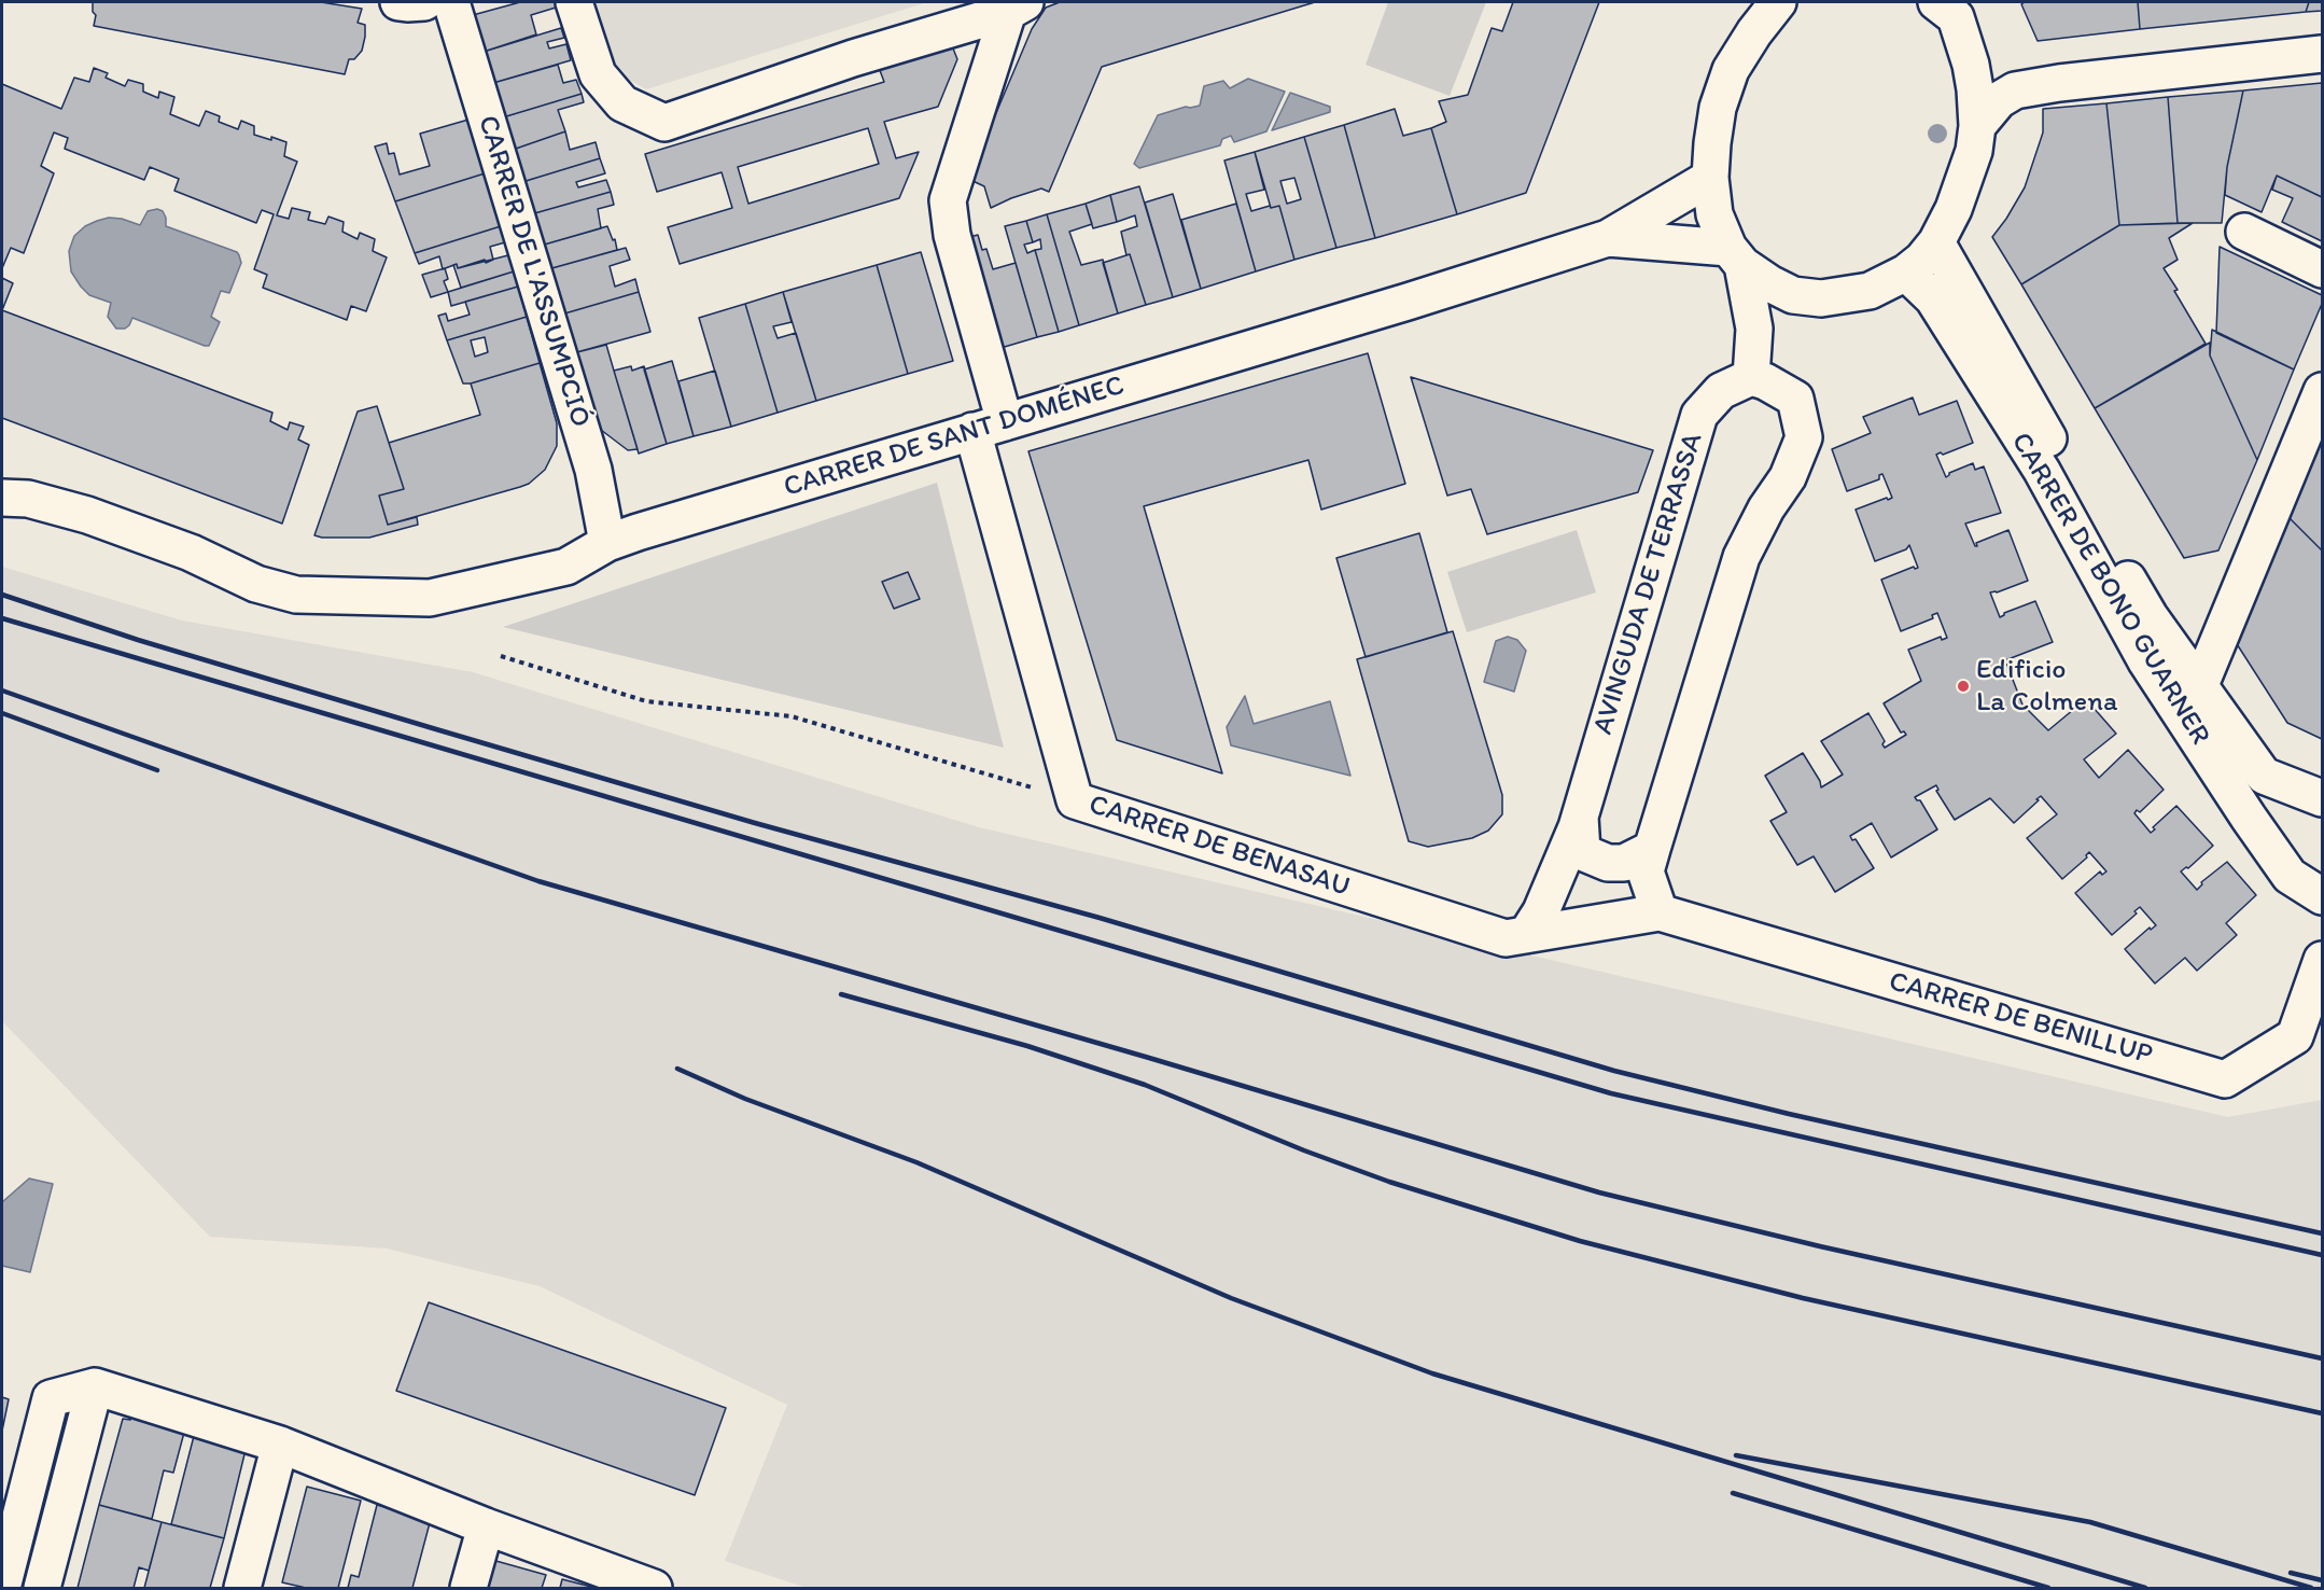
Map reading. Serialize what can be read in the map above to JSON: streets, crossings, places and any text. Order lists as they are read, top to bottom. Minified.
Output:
{"streets":{"street":["CARRER DE L'ASSUMPCIÓ","CARRER DE SANT DOMÉNEC","AVINGUDA DE TERRASSA","CARRER DE BONO GUARNER","CARRER DE BENASAU","CARRER DE BENILLUP"]},"crossings":[["CARRER DE L'ASSUMPCIÓ","CARRER DE SANT DOMÉNEC"],["CARRER DE SANT DOMÉNEC","CARRER DE BENASAU"],["AVINGUDA DE TERRASSA","CARRER DE BENASAU"],["CARRER DE BENASAU","CARRER DE BENILLUP"]],"places":["Edificio La Colmena"]}
